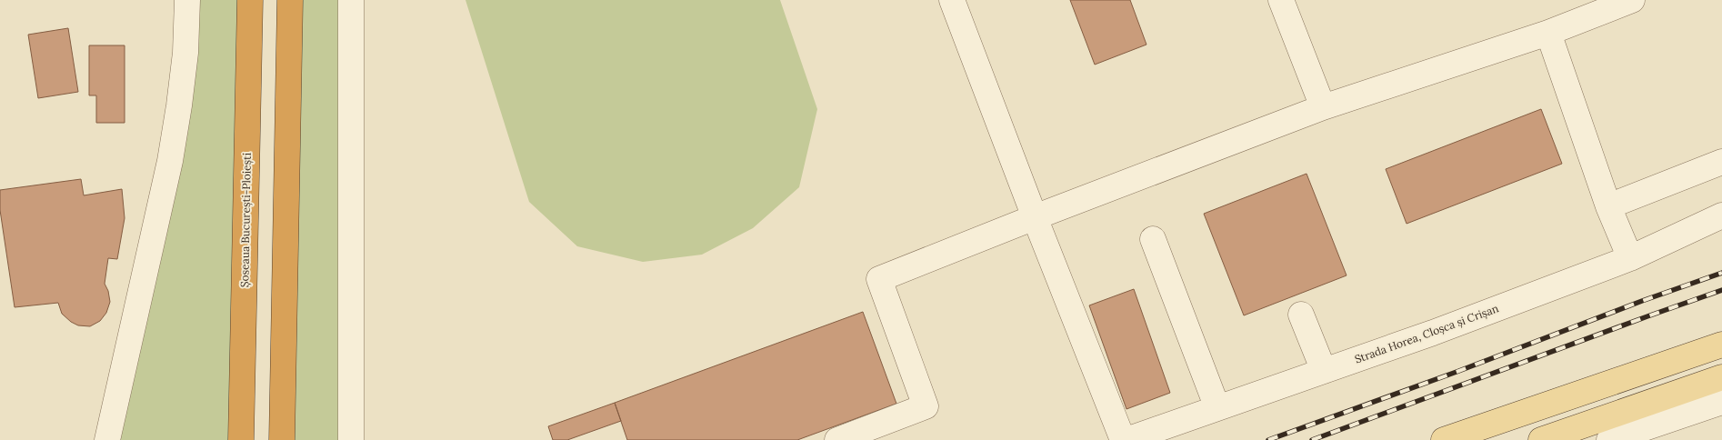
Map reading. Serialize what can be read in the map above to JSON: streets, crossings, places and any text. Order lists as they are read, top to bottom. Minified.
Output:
{"streets":{"highway":["Șoseaua București-Ploiești"],"street":["Strada Horea, Cloșca și Crișan"]}}
